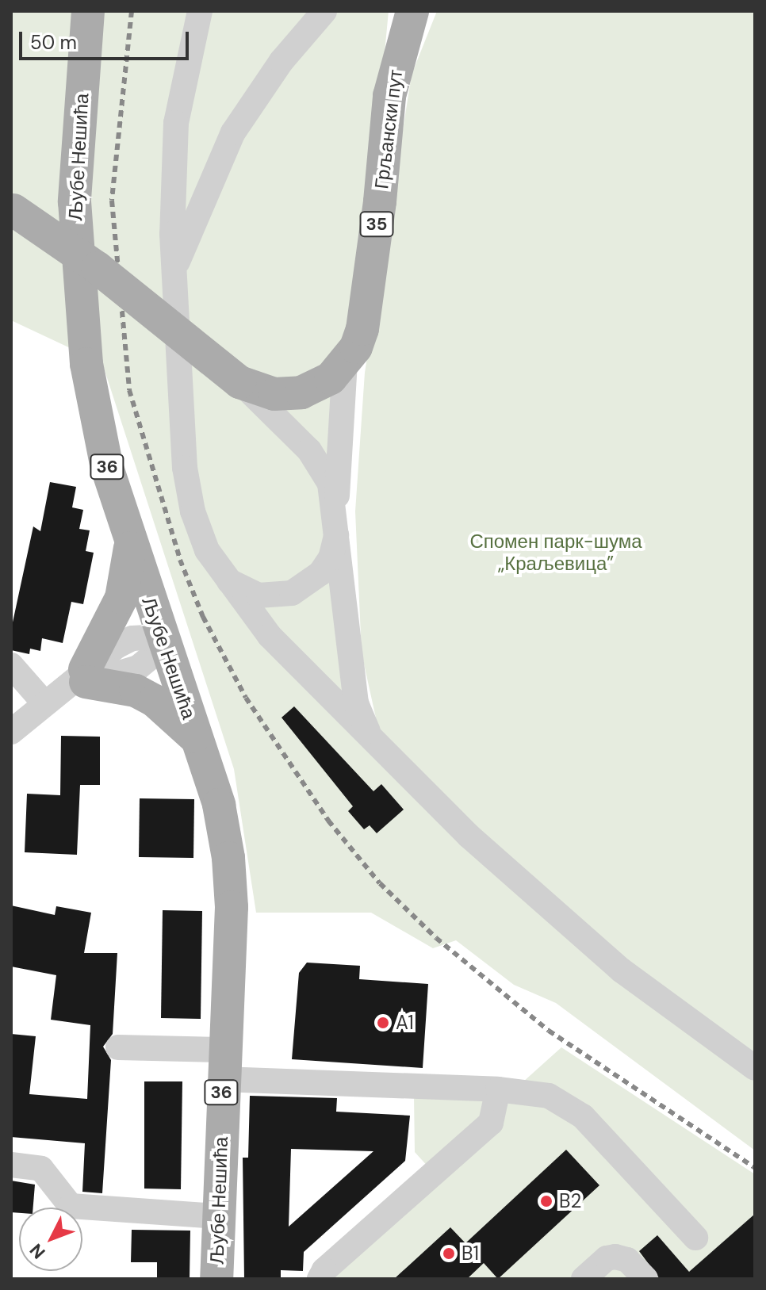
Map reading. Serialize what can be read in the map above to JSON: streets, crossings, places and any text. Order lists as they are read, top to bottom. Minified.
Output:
{"streets":{"main road":["Грљански пут","Љубе Нешића","35","36"]},"parks":["Спомен парк-шума „Краљевица”"],"places":["A1","B2","B1"],"scale_bar":"50 m","north":"bottom left"}
